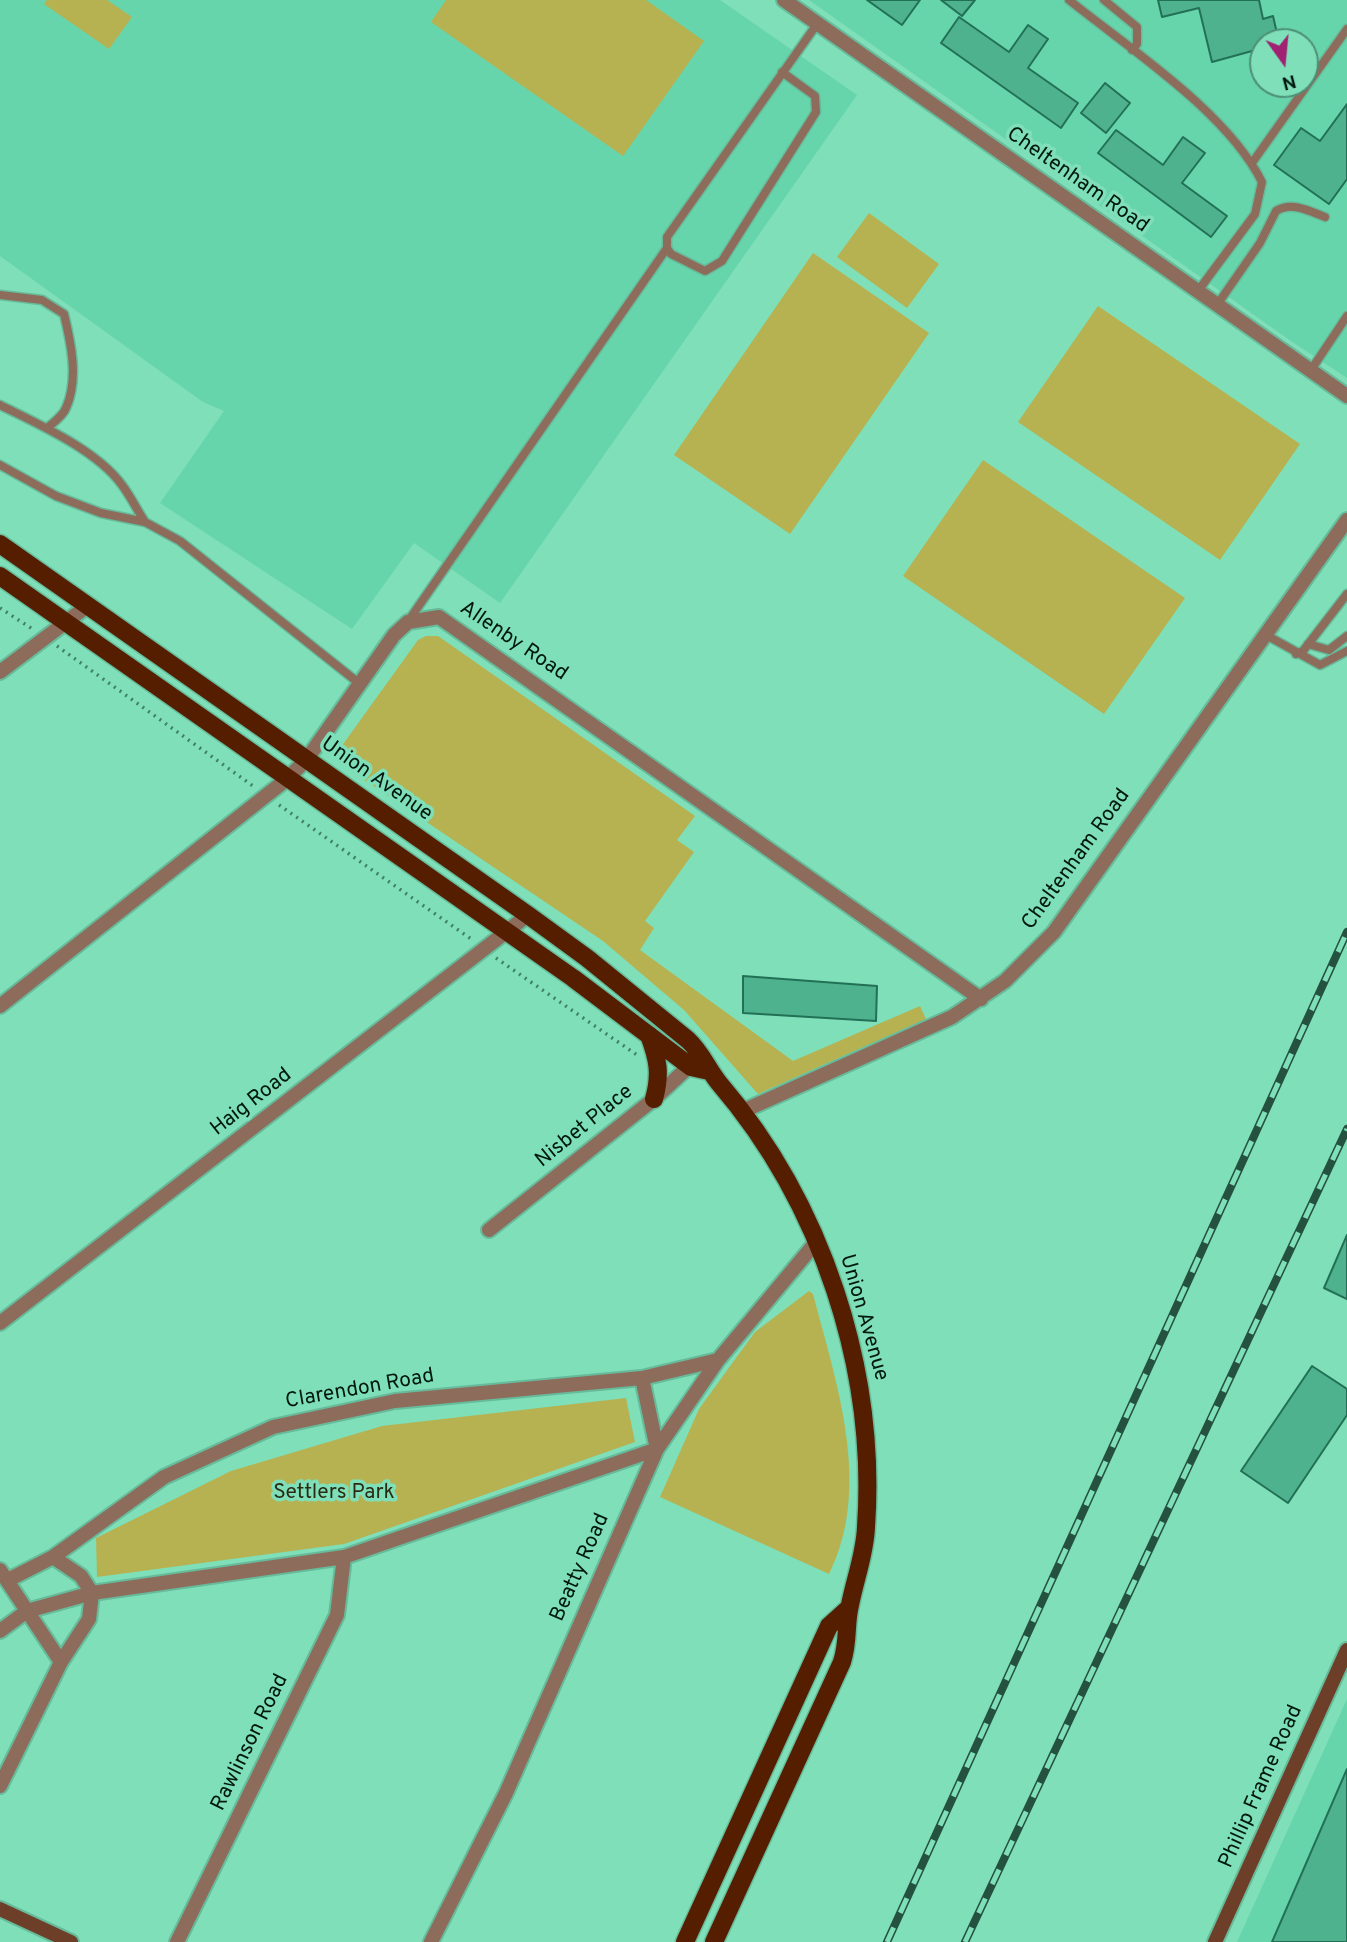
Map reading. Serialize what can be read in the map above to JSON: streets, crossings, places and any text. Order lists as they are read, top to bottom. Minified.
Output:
{"streets":{"main road":["Union Avenue"],"street":["Cheltenham Road","Allenby Road","Haig Road","Nisbet Place","Clarendon Road","Beatty Road","Rawlinson Road","Phillip Frame Road"]},"crossings":[["Cheltenham Road","Allenby Road"],["Cheltenham Road","Union Avenue"],["Union Avenue","Haig Road"],["Union Avenue","Nisbet Place"],["Union Avenue","Beatty Road"],["Clarendon Road","Beatty Road"]],"parks":["Settlers Park"],"north":"bottom"}
